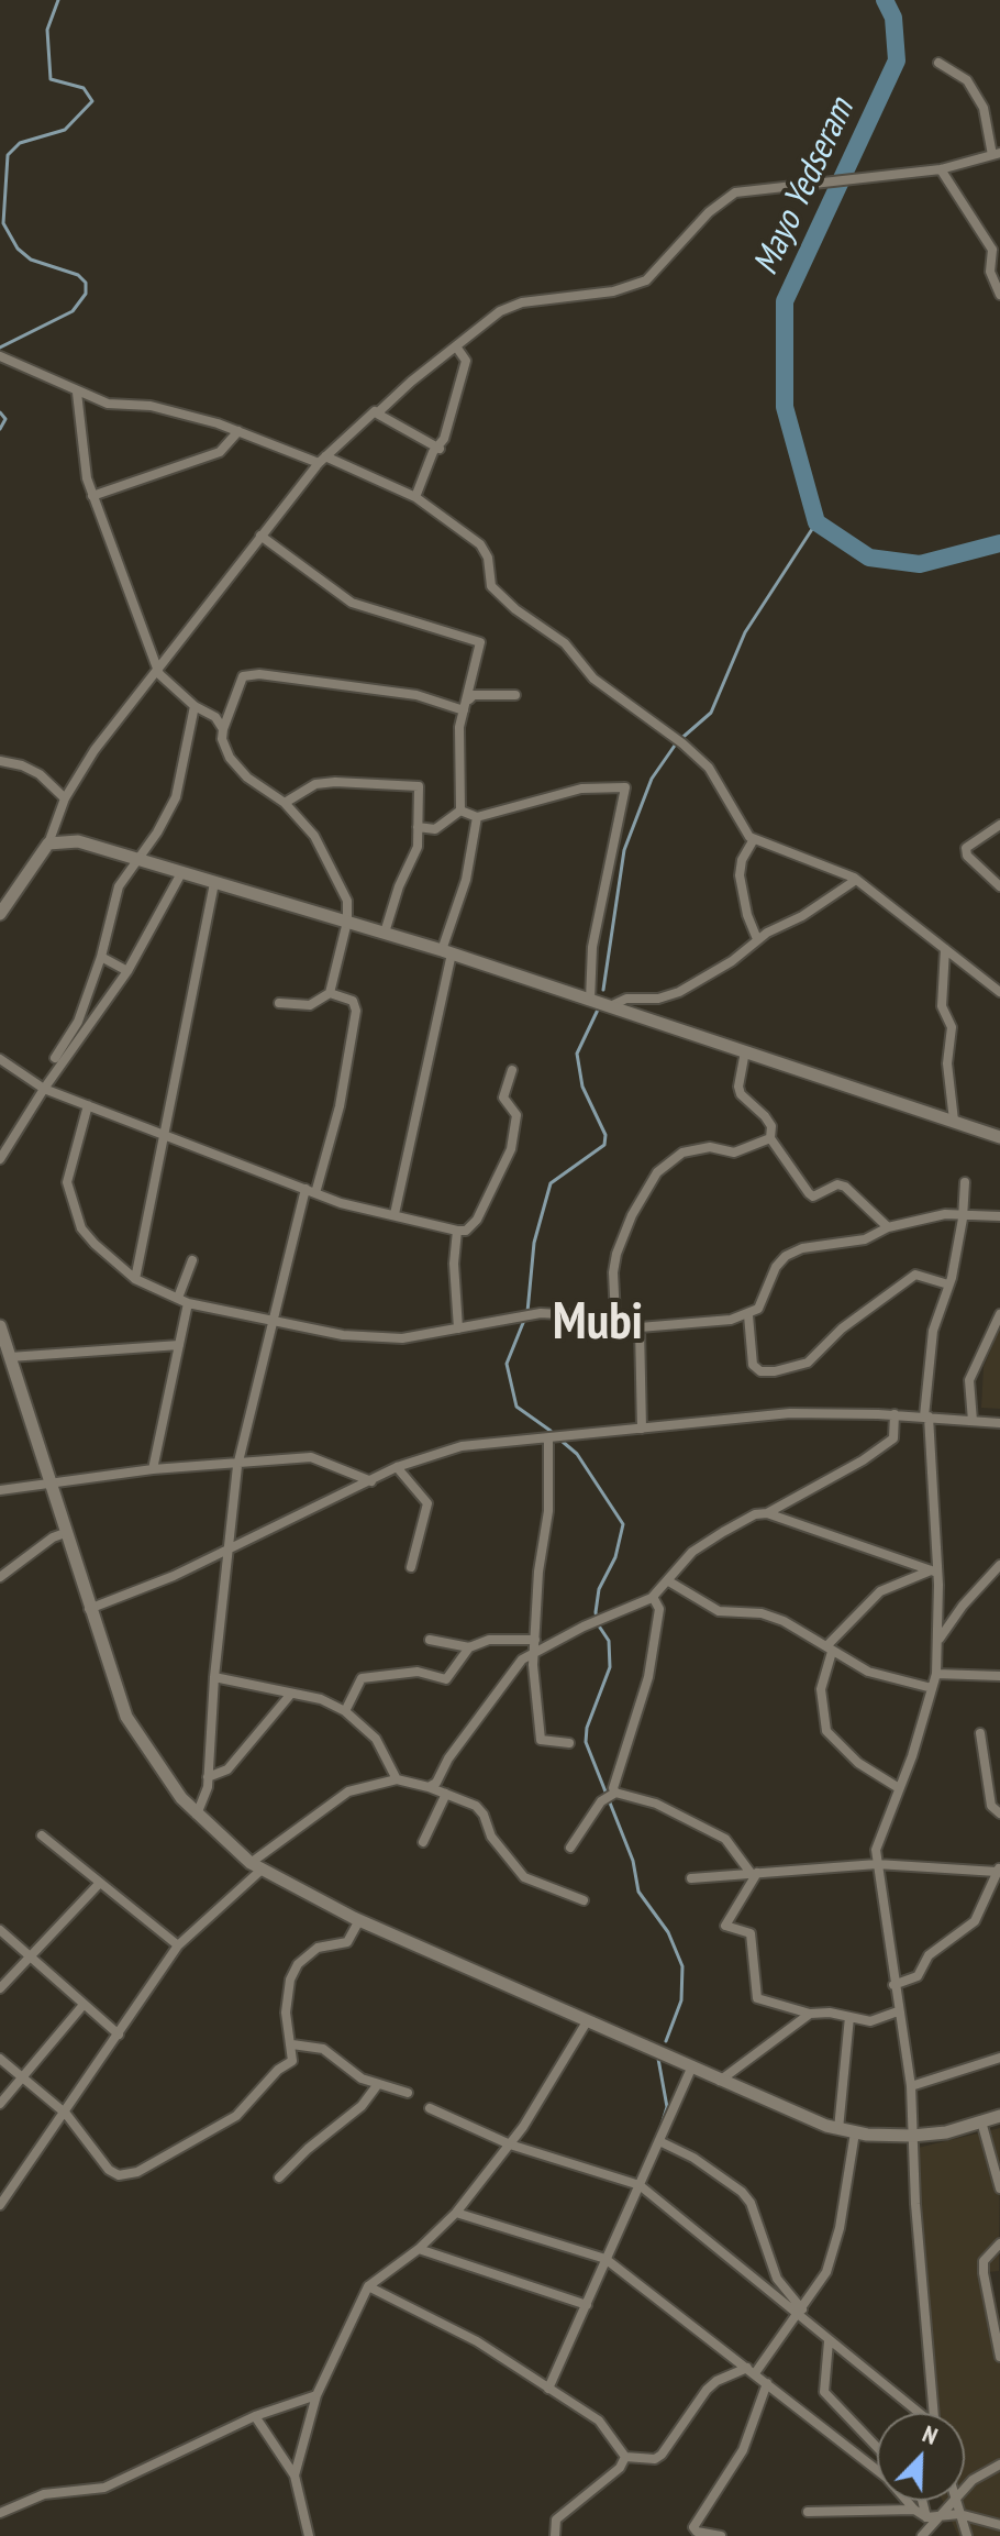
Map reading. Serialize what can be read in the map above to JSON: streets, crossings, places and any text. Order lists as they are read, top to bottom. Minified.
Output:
{"districts":["Mubi"],"water":["Mayo Yedseram"],"north":"top right"}
